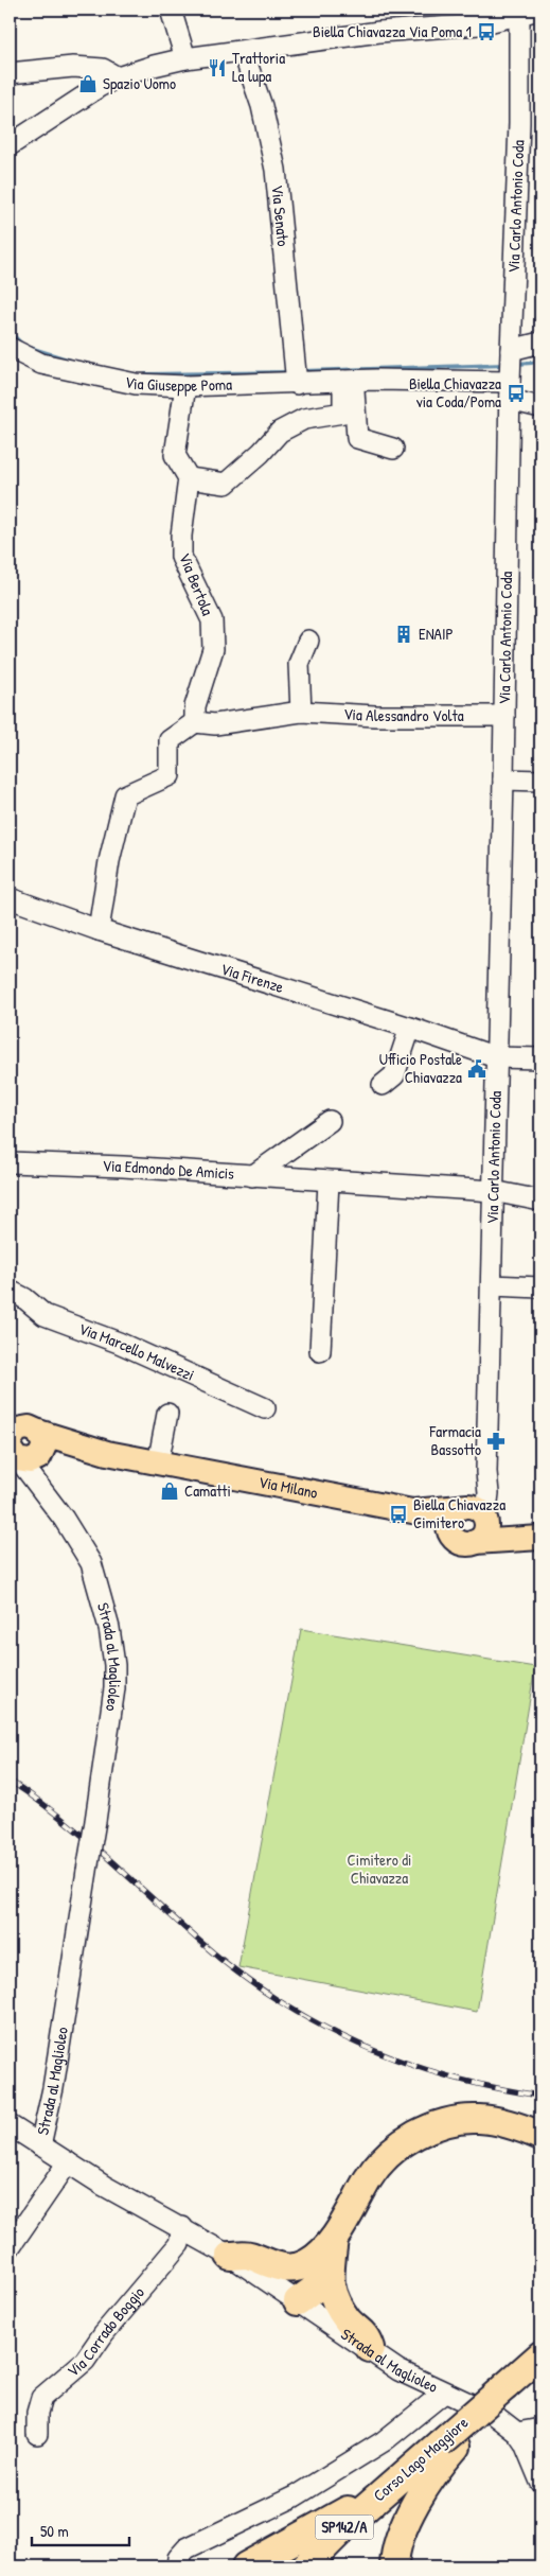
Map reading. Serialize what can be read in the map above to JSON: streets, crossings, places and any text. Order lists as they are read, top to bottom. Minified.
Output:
{"streets":{"highway":["Corso Lago Maggiore","SP142/A"],"main road":["Via Milano"],"street":["Via Carlo Antonio Coda","Via Senato","Via Giuseppe Poma","Via Bertola","Via Alessandro Volta","Via Firenze","Via Edmondo De Amicis","Via Marcello Malvezzi","Strada al Maglioleo","Via Corrado Boggio"]},"crossings":[["Via Carlo Antonio Coda","Via Giuseppe Poma"],["Via Carlo Antonio Coda","Via Alessandro Volta"],["Via Carlo Antonio Coda","Via Firenze"],["Via Carlo Antonio Coda","Via Edmondo De Amicis"],["Via Carlo Antonio Coda","Via Milano"],["Via Senato","Via Giuseppe Poma"],["Via Bertola","Via Alessandro Volta"],["Via Milano","Strada al Maglioleo"],["Strada al Maglioleo","Via Corrado Boggio"]],"parks":["Cimitero di Chiavazza"],"places":{"bus stop":["Biella Chiavazza Via Poma 1","Biella Chiavazza via Coda/Poma","Biella Chiavazza Cimitero"],"restaurant":["Trattoria La lupa"],"shop":["Spazio Uomo","Camatti"],"building":["ENAIP"],"public building":["Ufficio Postale Chiavazza"],"pharmacy":["Farmacia Bassotto"]},"scale_bar":"50 m"}
